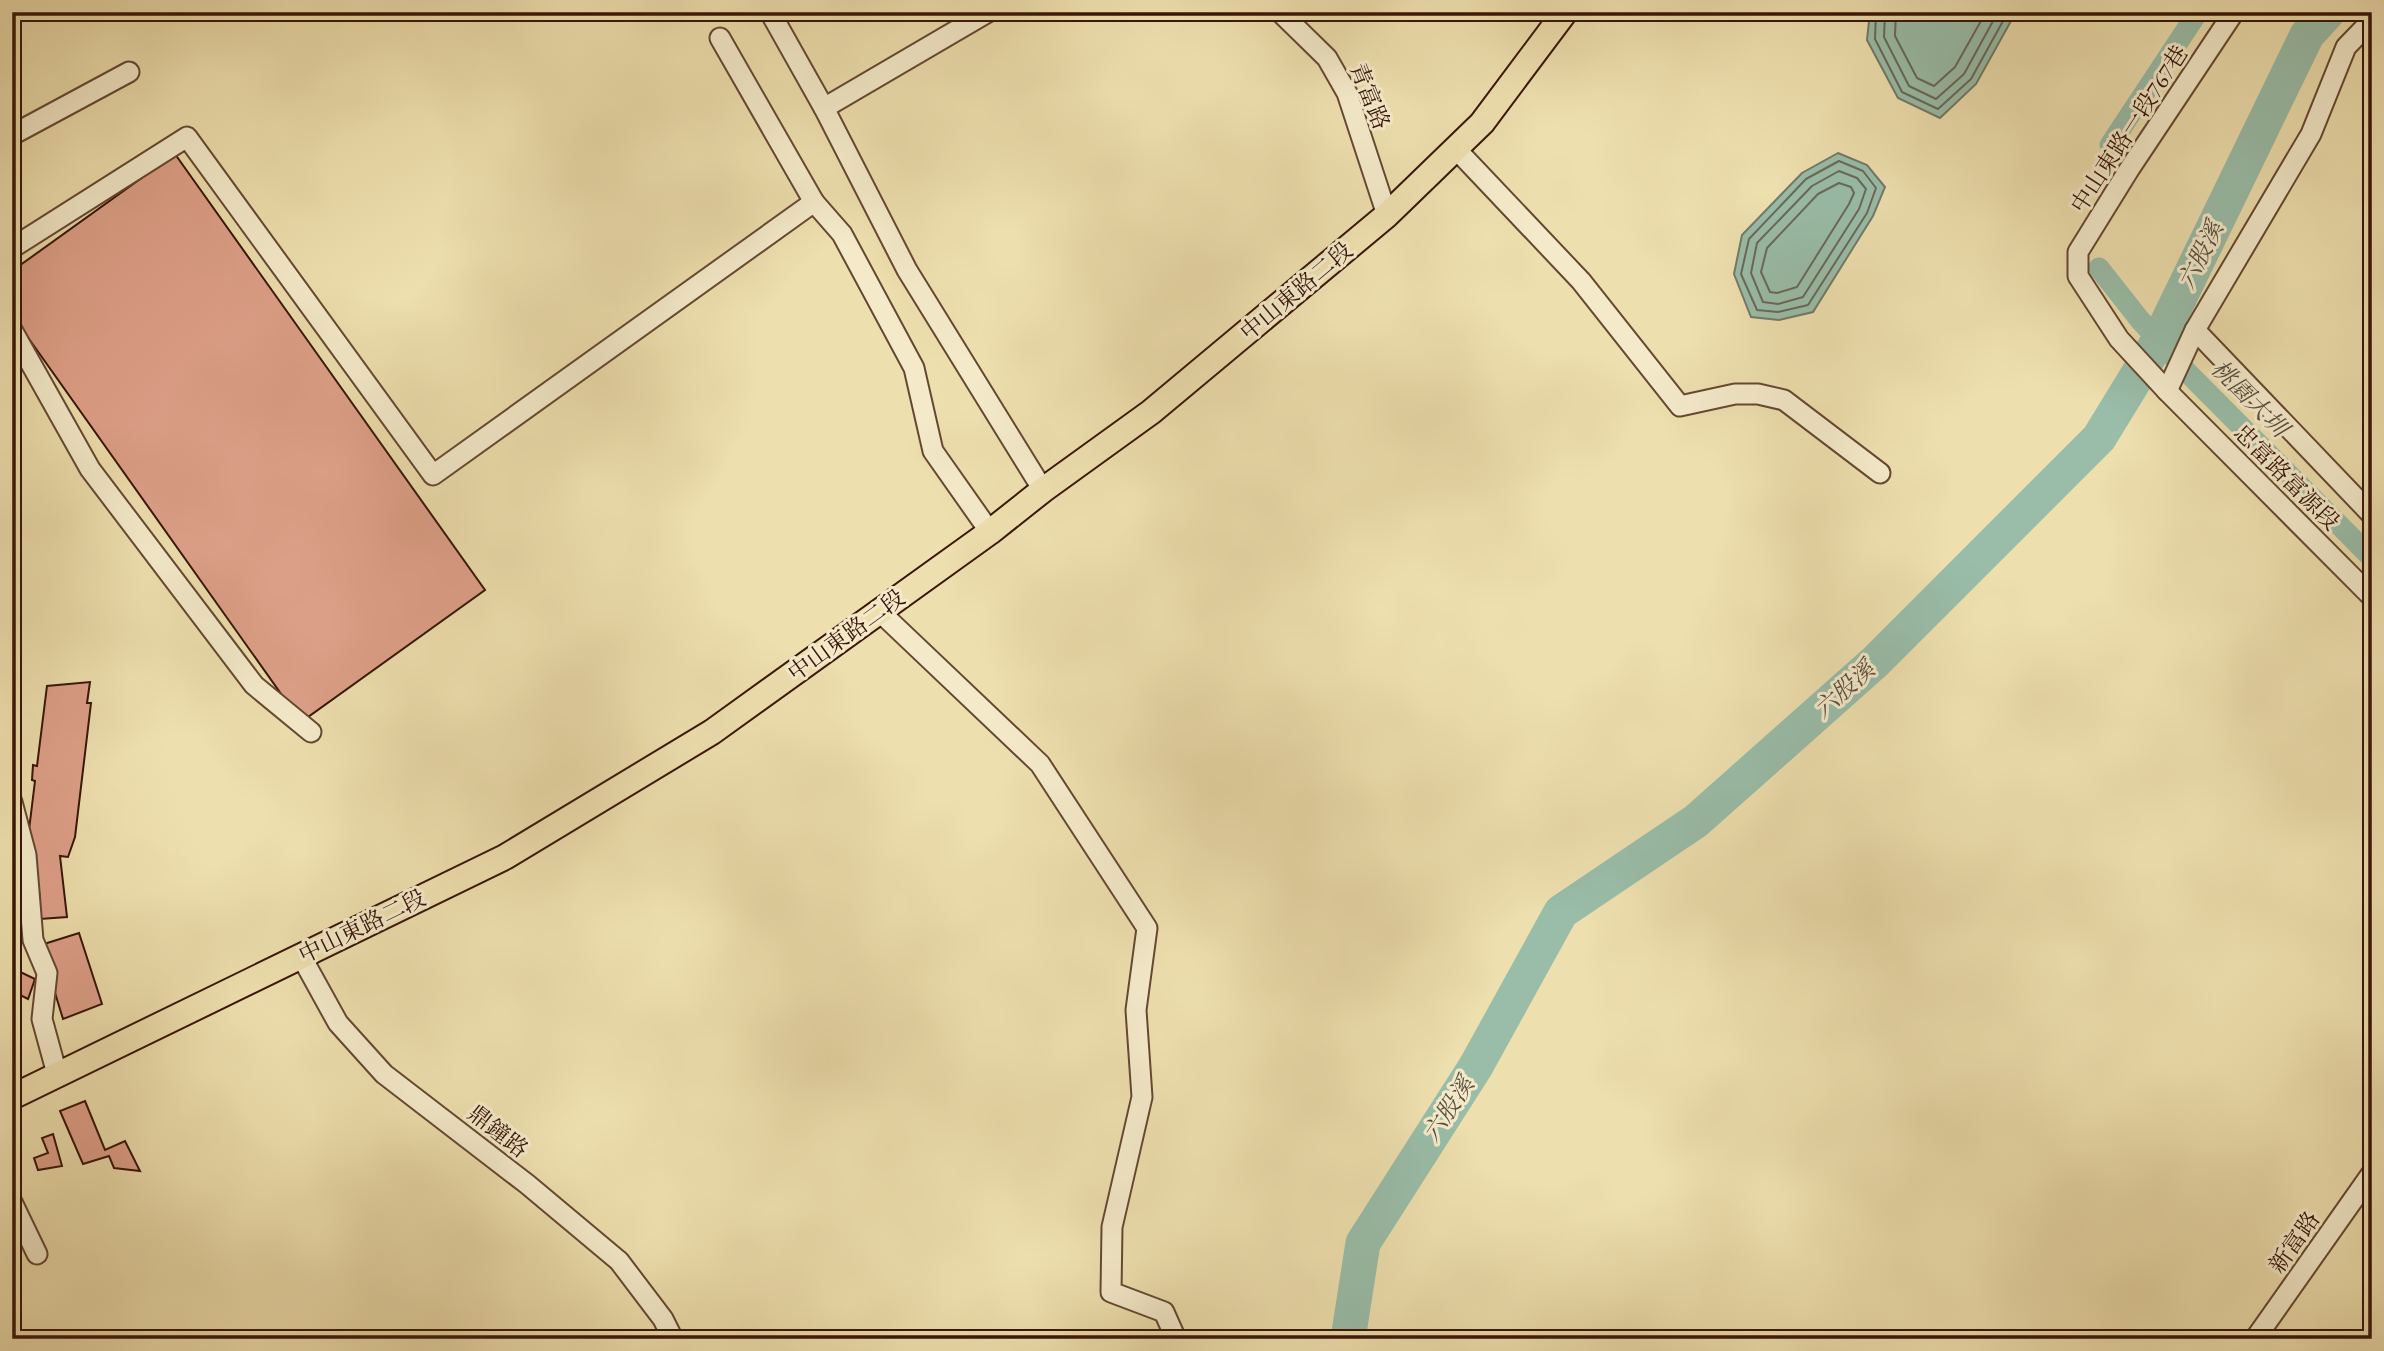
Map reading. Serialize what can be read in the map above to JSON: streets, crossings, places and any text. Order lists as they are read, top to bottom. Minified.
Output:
{"streets":{"main road":["中山東路二段"],"street":["青富路","中山東路一段767巷","忠富路富源段","鼎鐘路","新富路"]},"crossings":[["青富路","中山東路二段"],["中山東路一段767巷","忠富路富源段"],["中山東路二段","鼎鐘路"]],"water":["六股溪","桃園大圳"]}
